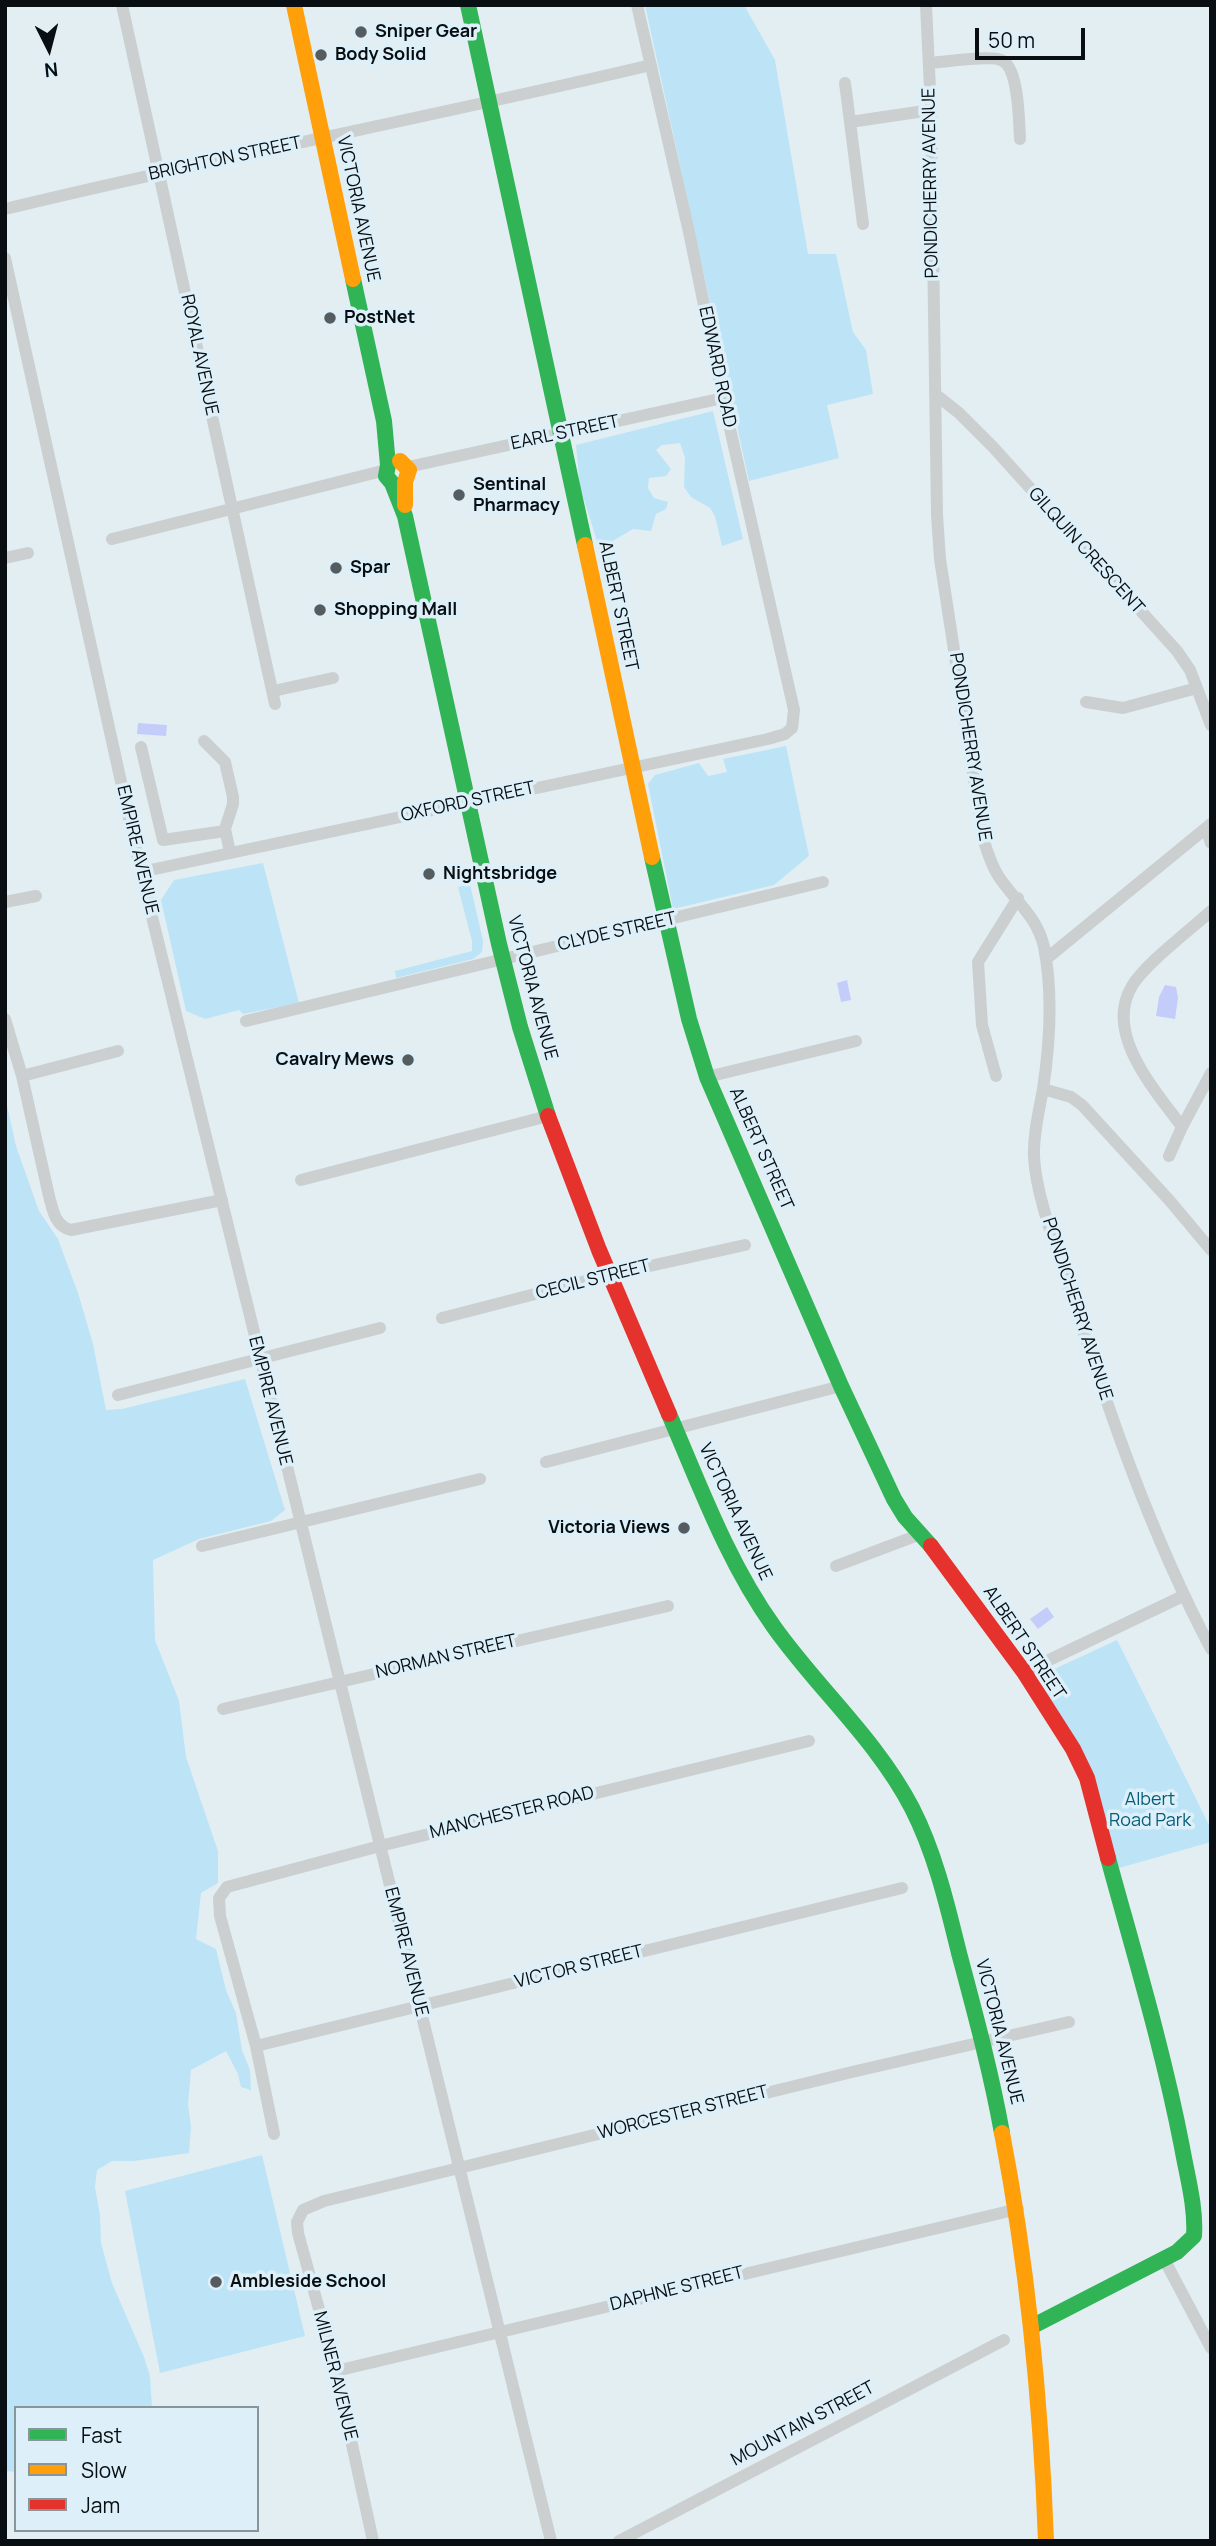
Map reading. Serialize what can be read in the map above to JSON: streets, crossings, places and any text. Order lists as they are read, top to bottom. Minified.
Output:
{"streets":{"street":["BRIGHTON STREET","PONDICHERRY AVENUE","VICTORIA AVENUE","ROYAL AVENUE","EDWARD ROAD","EARL STREET","GILQUIN CRESCENT","ALBERT STREET","OXFORD STREET","EMPIRE AVENUE","CLYDE STREET","CECIL STREET","NORMAN STREET","MANCHESTER ROAD","VICTOR STREET","WORCESTER STREET","DAPHNE STREET","MILNER AVENUE","MOUNTAIN STREET"]},"crossings":[["BRIGHTON STREET","VICTORIA AVENUE"],["BRIGHTON STREET","ROYAL AVENUE"],["BRIGHTON STREET","EDWARD ROAD"],["BRIGHTON STREET","ALBERT STREET"],["PONDICHERRY AVENUE","GILQUIN CRESCENT"],["VICTORIA AVENUE","EARL STREET"],["VICTORIA AVENUE","OXFORD STREET"],["VICTORIA AVENUE","CLYDE STREET"],["VICTORIA AVENUE","CECIL STREET"],["VICTORIA AVENUE","WORCESTER STREET"],["VICTORIA AVENUE","DAPHNE STREET"],["ROYAL AVENUE","EARL STREET"],["EDWARD ROAD","EARL STREET"],["EDWARD ROAD","OXFORD STREET"],["EARL STREET","ALBERT STREET"],["ALBERT STREET","OXFORD STREET"],["ALBERT STREET","CLYDE STREET"],["OXFORD STREET","EMPIRE AVENUE"],["EMPIRE AVENUE","NORMAN STREET"],["EMPIRE AVENUE","MANCHESTER ROAD"],["EMPIRE AVENUE","VICTOR STREET"],["EMPIRE AVENUE","WORCESTER STREET"],["EMPIRE AVENUE","DAPHNE STREET"],["MANCHESTER ROAD","VICTOR STREET"],["WORCESTER STREET","MILNER AVENUE"],["DAPHNE STREET","MILNER AVENUE"]],"parks":["Albert Road Park"],"places":["Sniper Gear","Body Solid","PostNet","Sentinal Pharmacy","Spar","Shopping Mall","Nightsbridge","Cavalry Mews","Victoria Views","Ambleside School"],"legend":["Fast","Slow","Jam"],"scale_bar":"50 m","north":"bottom"}
